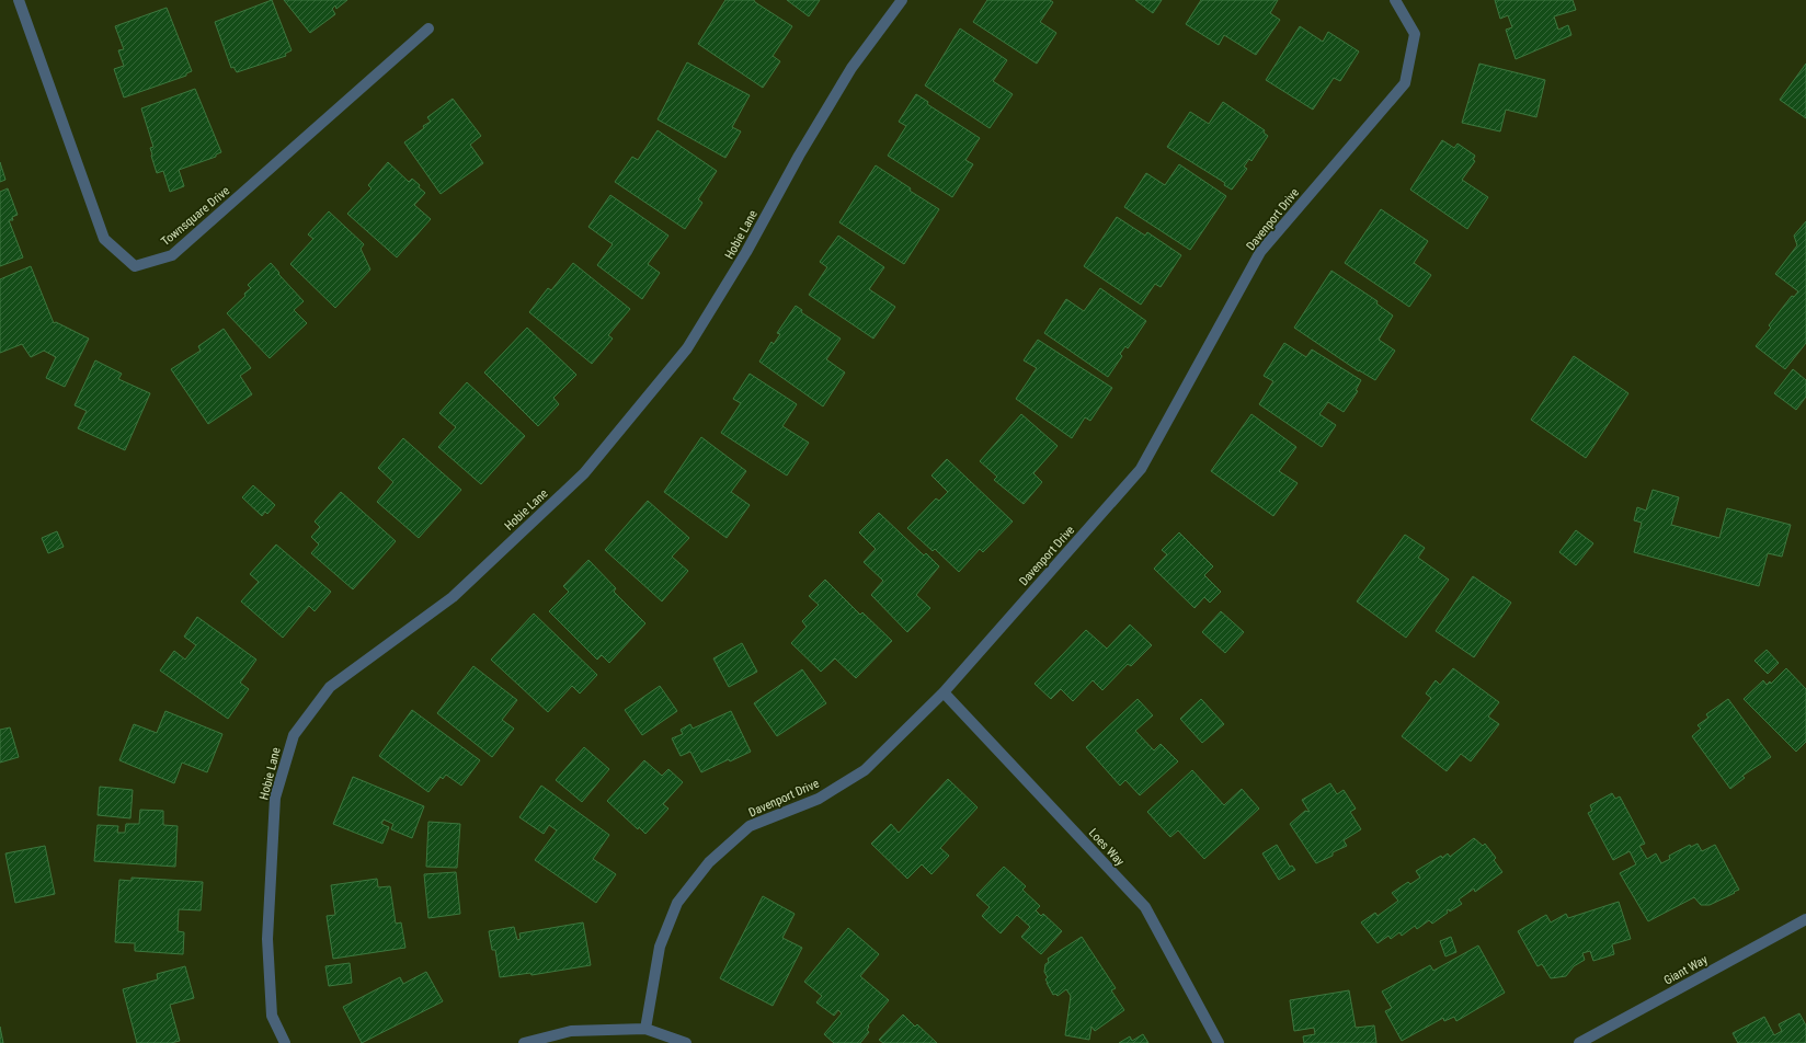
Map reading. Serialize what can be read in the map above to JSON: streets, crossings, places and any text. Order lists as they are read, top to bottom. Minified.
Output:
{"streets":{"street":["Townsquare Drive","Davenport Drive","Hobie Lane","Loes Way","Giant Way"]},"crossings":[["Davenport Drive","Loes Way"]]}
